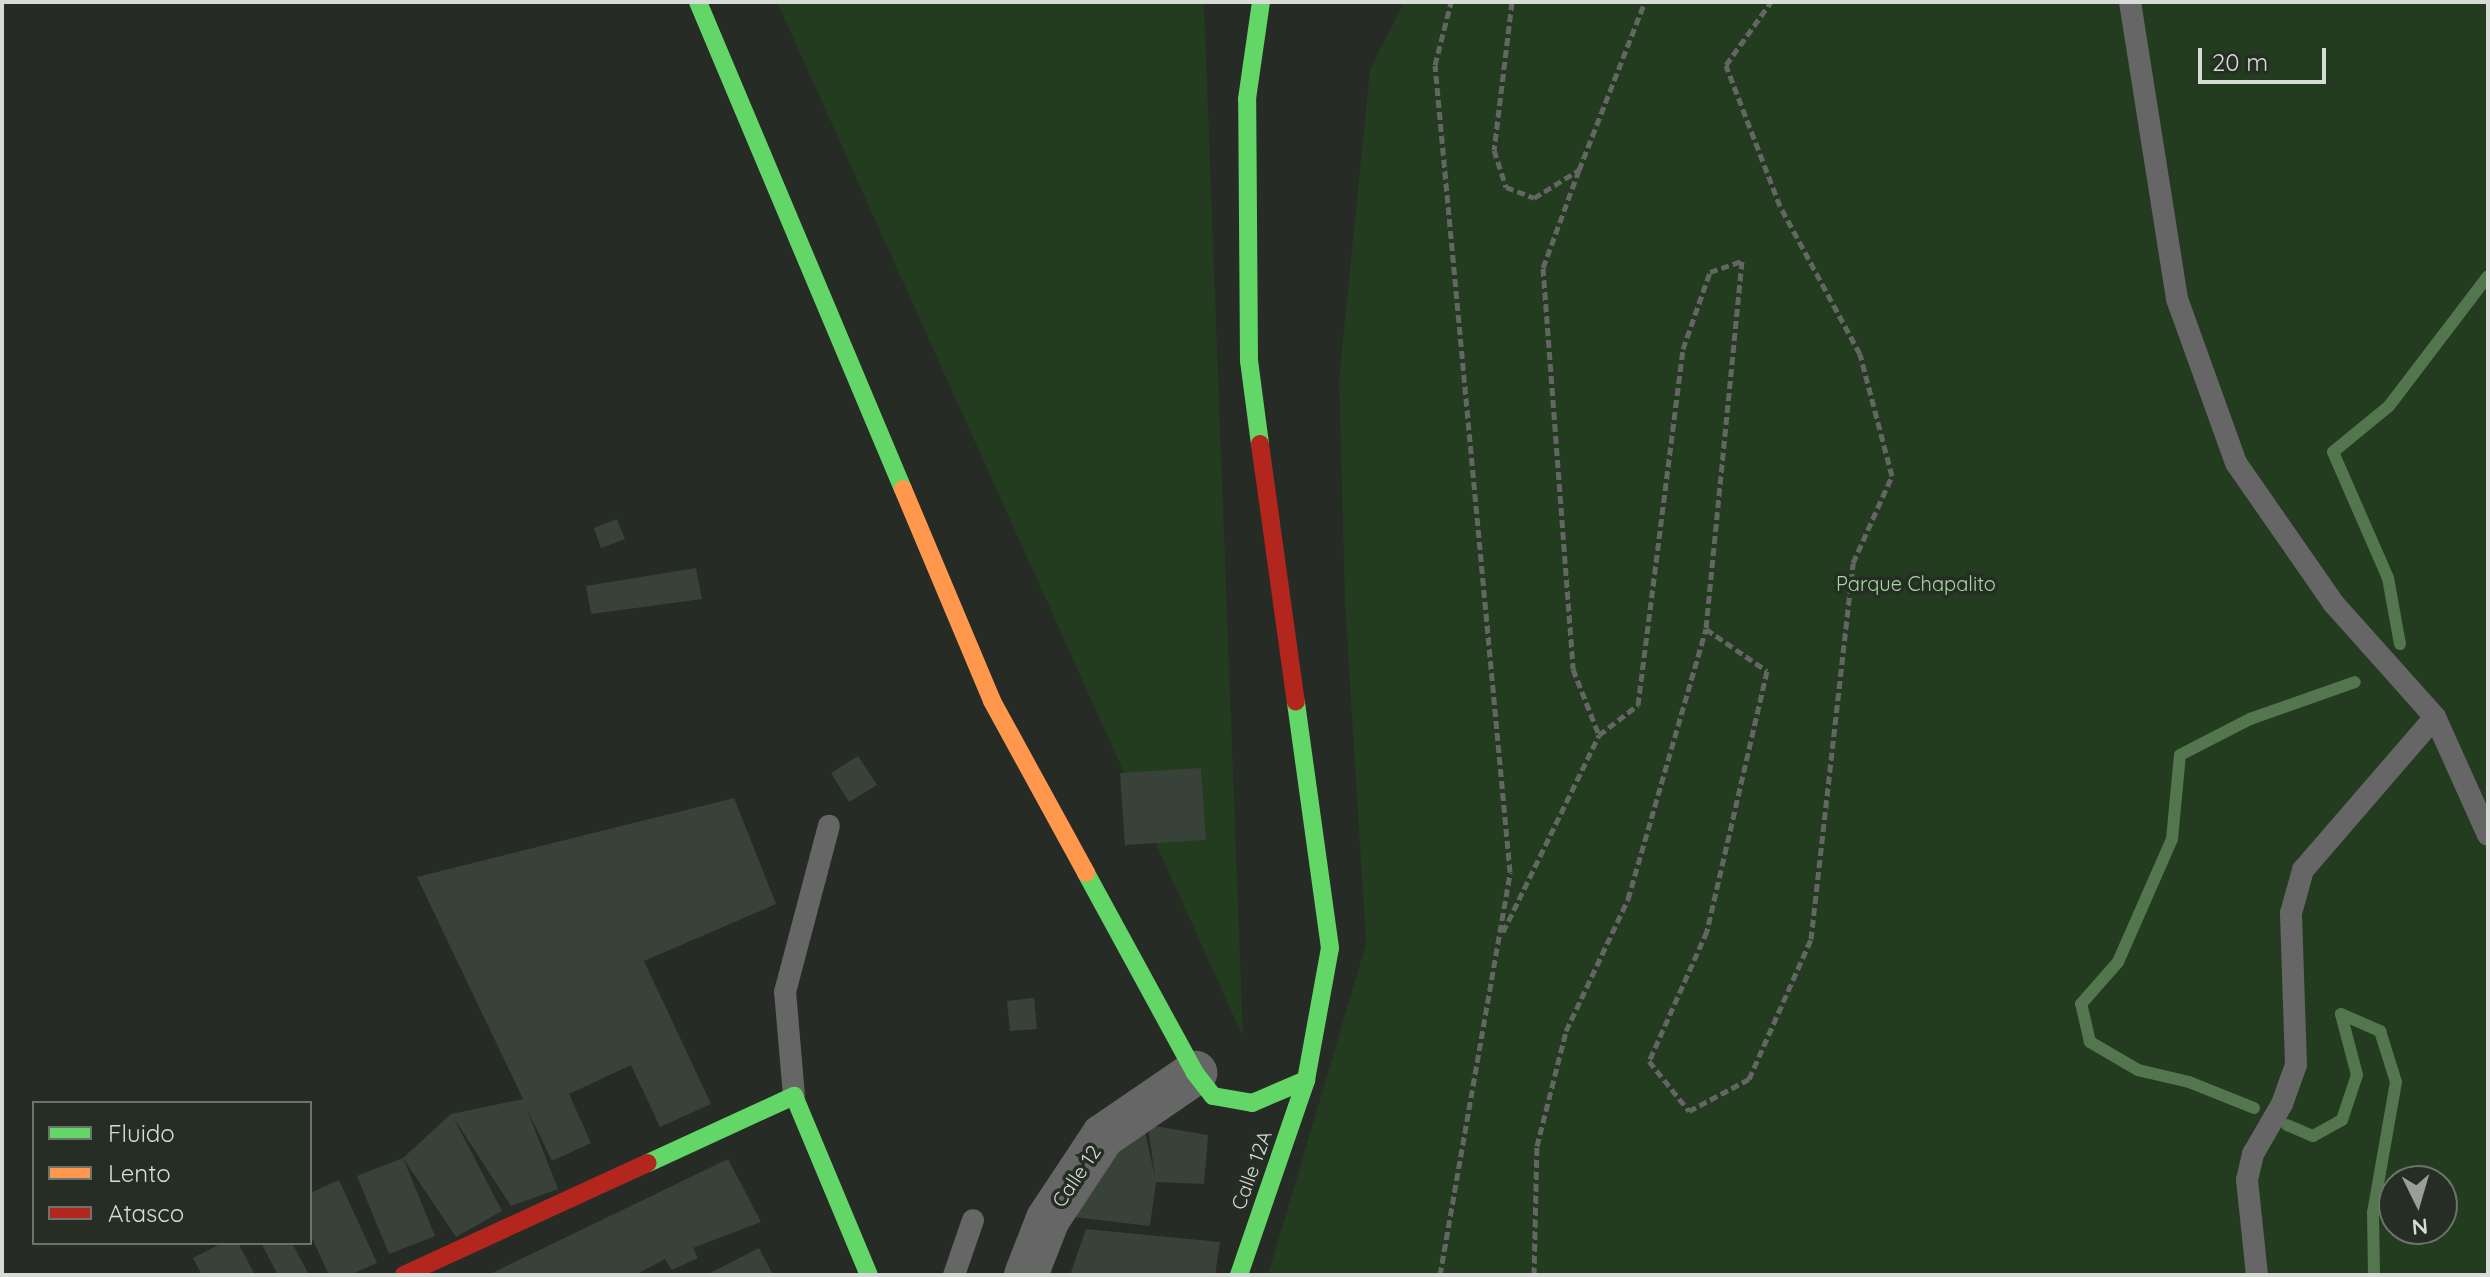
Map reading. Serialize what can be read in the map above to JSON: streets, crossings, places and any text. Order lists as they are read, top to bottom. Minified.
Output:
{"streets":{"street":["Calle 12A","Calle 12"]},"parks":["Parque Chapalito"],"legend":["Fluido","Lento","Atasco"],"scale_bar":"20 m","north":"bottom"}
